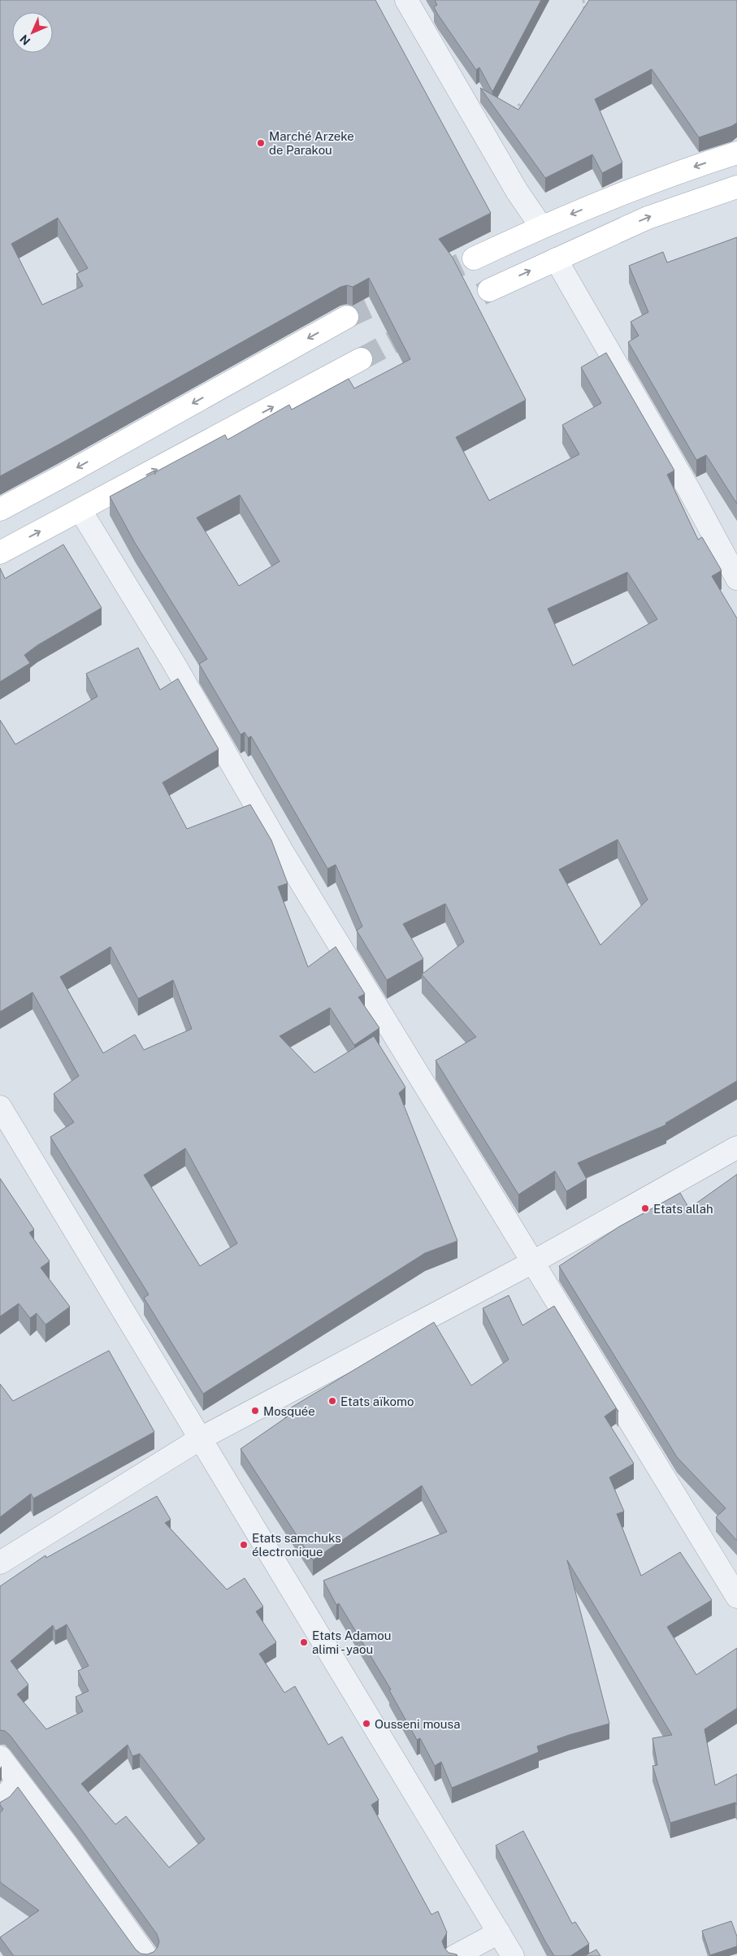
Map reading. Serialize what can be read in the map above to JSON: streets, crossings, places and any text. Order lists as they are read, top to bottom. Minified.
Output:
{"places":["Marché Arzeke de Parakou","Etats allah","Etats aïkomo","Mosquée","Etats samchuks électronique","Etats Adamou alimi - yaou","Ousseni mousa"],"north":"bottom left"}
